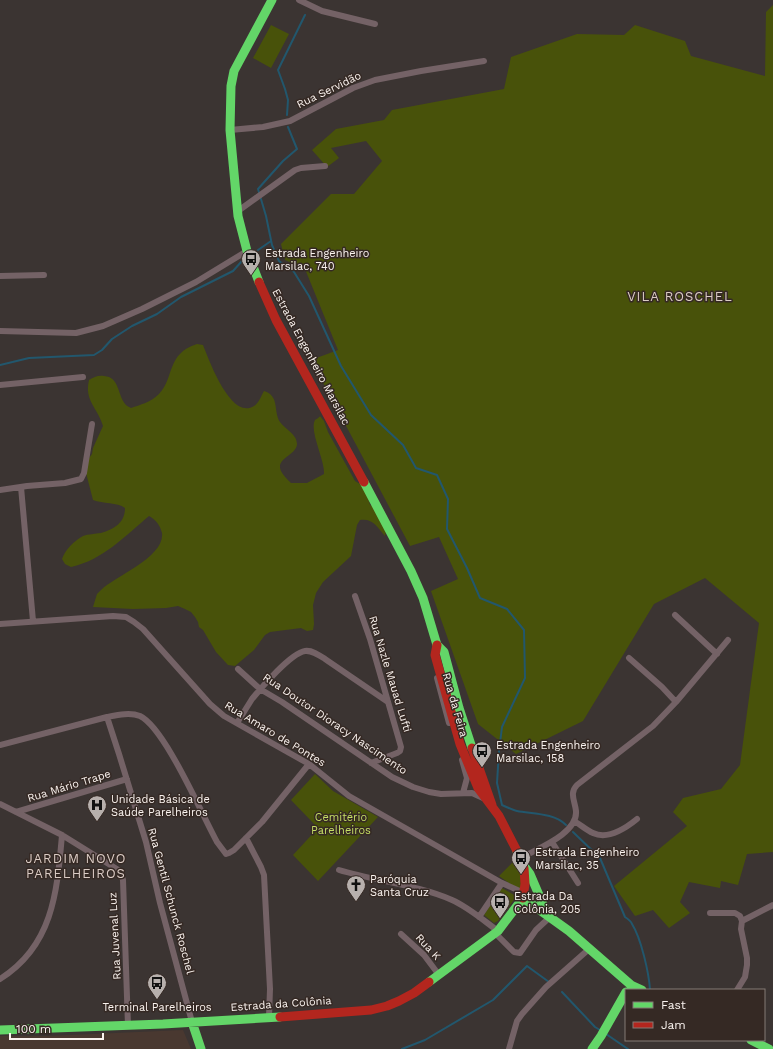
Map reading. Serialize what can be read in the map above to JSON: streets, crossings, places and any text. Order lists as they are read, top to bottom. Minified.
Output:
{"streets":{"main road":["Estrada Engenheiro Marsilac","Estrada da Colônia"],"street":["Rua Servidão","Rua Nazle Mauad Lufti","Rua Doutor Dioracy Nascimento","Rua Amaro de Pontes","Rua Mário Trape","Rua Gentil Schunck Roschel","Rua Juvenal Luz","Rua K"]},"crossings":[["Rua Servidão","Estrada Engenheiro Marsilac"],["Estrada Engenheiro Marsilac","Rua Doutor Dioracy Nascimento"],["Estrada Engenheiro Marsilac","Rua Amaro de Pontes"],["Estrada Engenheiro Marsilac","Estrada da Colônia"],["Rua Nazle Mauad Lufti","Rua Doutor Dioracy Nascimento"],["Rua Amaro de Pontes","Estrada da Colônia"],["Rua Mário Trape","Rua Gentil Schunck Roschel"],["Rua Mário Trape","Rua Juvenal Luz"],["Rua Gentil Schunck Roschel","Estrada da Colônia"],["Rua Juvenal Luz","Estrada da Colônia"],["Rua K","Estrada da Colônia"]],"districts":["VILA ROSCHEL","JARDIM NOVO PARELHEIROS"],"parks":["Cemitério Parelheiros"],"places":{"bus stop":["Estrada Engenheiro Marsilac, 740","Estrada Engenheiro Marsilac, 158","Estrada Engenheiro Marsilac, 35","Estrada Da Colônia, 205","Terminal Parelheiros"],"hospital":["Unidade Básica de Saúde Parelheiros"],"church":["Paróquia Santa Cruz"]},"legend":["Fast","Jam"],"scale_bar":"100 m"}
